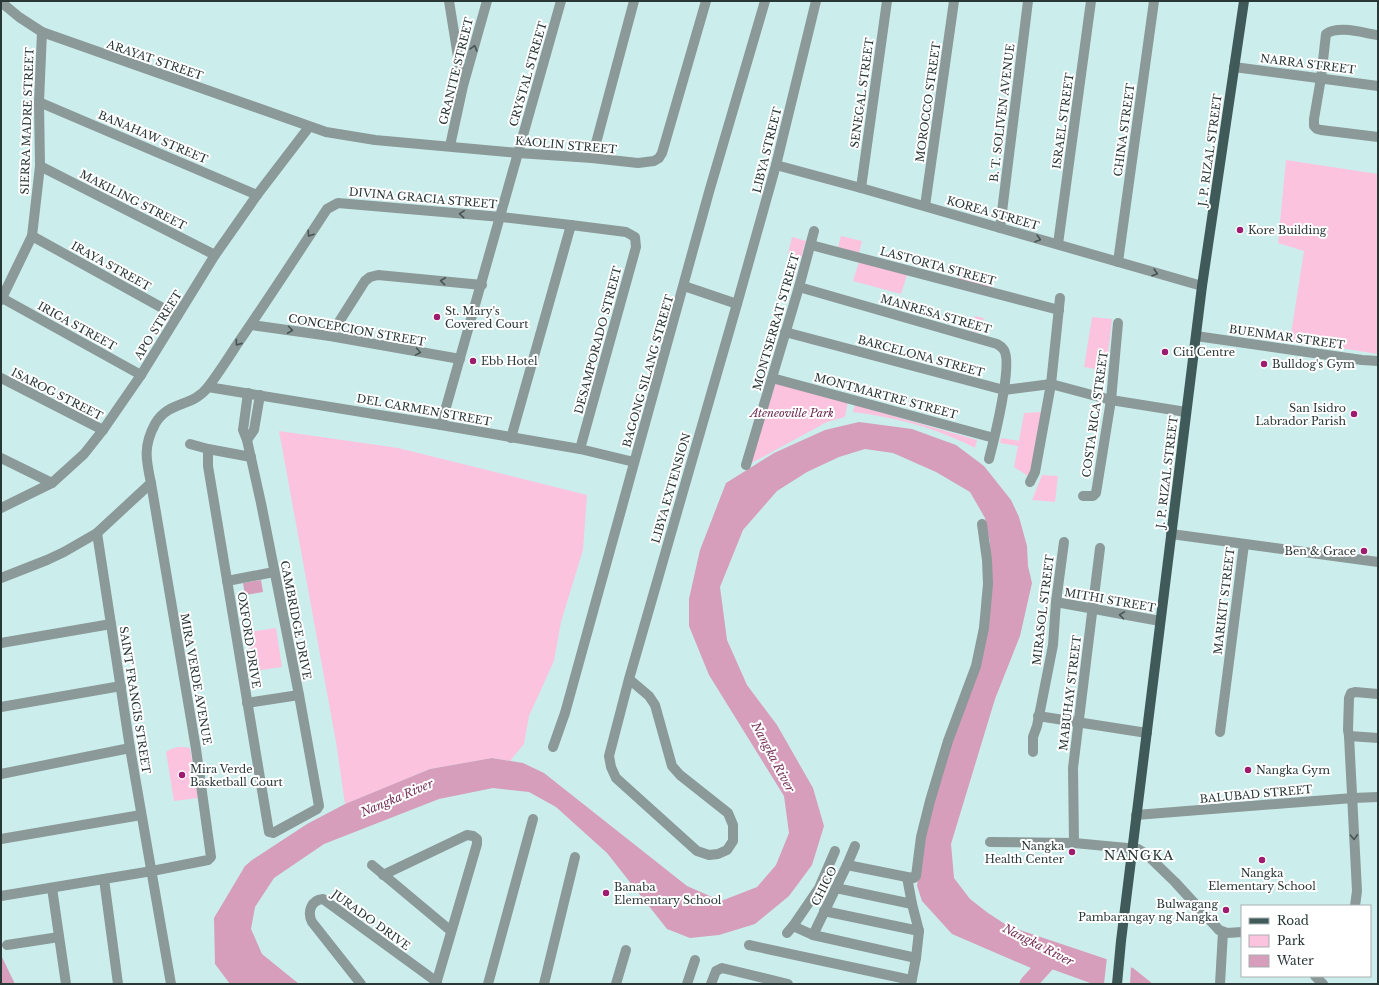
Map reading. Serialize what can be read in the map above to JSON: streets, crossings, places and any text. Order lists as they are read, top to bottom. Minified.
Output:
{"streets":{"main road":["J. P. RIZAL STREET"],"street":["ARAYAT STREET","NARRA STREET","GRANITE STREET","CRYSTAL STREET","SENEGAL STREET","MOROCCO STREET","B. T. SOLIVEN AVENUE","SIERRA MADRE STREET","ISRAEL STREET","CHINA STREET","BANAHAW STREET","KAOLIN STREET","LIBYA STREET","DIVINA GRACIA STREET","MAKILING STREET","KOREA STREET","IRAYA STREET","LASTORTA STREET","MANRESA STREET","MONTSERRAT STREET","APO STREET","IRIGA STREET","CONCEPCION STREET","BUENMAR STREET","DESAMPORADO STREET","BARCELONA STREET","BAGONG SILANG STREET","ISAROG STREET","MONTMARTRE STREET","DEL CARMEN STREET","COSTA RICA STREET","LIBYA EXTENSION","MITHI STREET","MARIKIT STREET","MIRASOL STREET","CAMBRIDGE DRIVE","OXFORD DRIVE","MIRA VERDE AVENUE","MABUHAY STREET","SAINT FRANCIS STREET","BALUBAD STREET","CHICO","JURADO DRIVE"]},"crossings":[["ARAYAT STREET","SIERRA MADRE STREET"],["ARAYAT STREET","KAOLIN STREET"],["ARAYAT STREET","APO STREET"],["NARRA STREET","J. P. RIZAL STREET"],["GRANITE STREET","KAOLIN STREET"],["CRYSTAL STREET","KAOLIN STREET"],["CRYSTAL STREET","DIVINA GRACIA STREET"],["CRYSTAL STREET","CONCEPCION STREET"],["CRYSTAL STREET","DEL CARMEN STREET"],["SENEGAL STREET","KOREA STREET"],["MOROCCO STREET","KOREA STREET"],["B. T. SOLIVEN AVENUE","KOREA STREET"],["SIERRA MADRE STREET","BANAHAW STREET"],["SIERRA MADRE STREET","MAKILING STREET"],["SIERRA MADRE STREET","IRAYA STREET"],["SIERRA MADRE STREET","IRIGA STREET"],["ISRAEL STREET","KOREA STREET"],["CHINA STREET","KOREA STREET"],["BANAHAW STREET","APO STREET"],["KAOLIN STREET","APO STREET"],["LIBYA STREET","KOREA STREET"],["LIBYA STREET","LIBYA EXTENSION"],["J. P. RIZAL STREET","KOREA STREET"],["J. P. RIZAL STREET","BUENMAR STREET"],["J. P. RIZAL STREET","MITHI STREET"],["J. P. RIZAL STREET","MARIKIT STREET"],["J. P. RIZAL STREET","BALUBAD STREET"],["DIVINA GRACIA STREET","CONCEPCION STREET"],["DIVINA GRACIA STREET","DESAMPORADO STREET"],["DIVINA GRACIA STREET","DEL CARMEN STREET"],["DIVINA GRACIA STREET","MIRA VERDE AVENUE"],["MAKILING STREET","APO STREET"],["IRAYA STREET","APO STREET"],["LASTORTA STREET","MONTSERRAT STREET"],["MANRESA STREET","MONTSERRAT STREET"],["MANRESA STREET","BARCELONA STREET"],["MANRESA STREET","MONTMARTRE STREET"],["MONTSERRAT STREET","BARCELONA STREET"],["MONTSERRAT STREET","MONTMARTRE STREET"],["APO STREET","IRIGA STREET"],["APO STREET","ISAROG STREET"],["DESAMPORADO STREET","DEL CARMEN STREET"],["BAGONG SILANG STREET","DEL CARMEN STREET"],["DEL CARMEN STREET","CAMBRIDGE DRIVE"],["MITHI STREET","MIRASOL STREET"],["MITHI STREET","MABUHAY STREET"],["CAMBRIDGE DRIVE","OXFORD DRIVE"],["MIRA VERDE AVENUE","SAINT FRANCIS STREET"]],"one_way":["DIVINA GRACIA STREET","CONCEPCION STREET","MITHI STREET"],"districts":["NANGKA"],"water":["Nangka River"],"parks":["Ateneoville Park"],"places":["Kore Building","St. Mary's Covered Court","Citi Centre","Ebb Hotel","Bulldog's Gym","San Isidro Labrador Parish","Ben & Grace","Nangka Gym","Mira Verde Basketball Court","Nangka Health Center","Nangka Elementary School","Banaba Elementary School","Bulwagang Pambarangay ng Nangka"],"legend":["Road","Park","Water"]}
